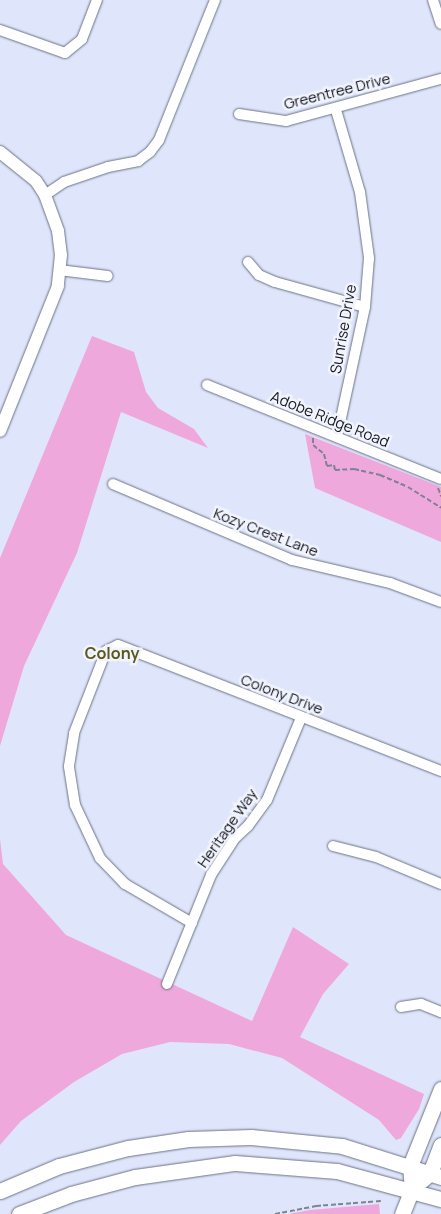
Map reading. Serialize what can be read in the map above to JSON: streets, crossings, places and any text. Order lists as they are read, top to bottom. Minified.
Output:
{"streets":{"street":["Greentree Drive","Sunrise Drive","Adobe Ridge Road","Kozy Crest Lane","Colony Drive","Heritage Way"]},"crossings":[["Greentree Drive","Sunrise Drive"],["Sunrise Drive","Adobe Ridge Road"],["Colony Drive","Heritage Way"]],"districts":["Colony"]}
